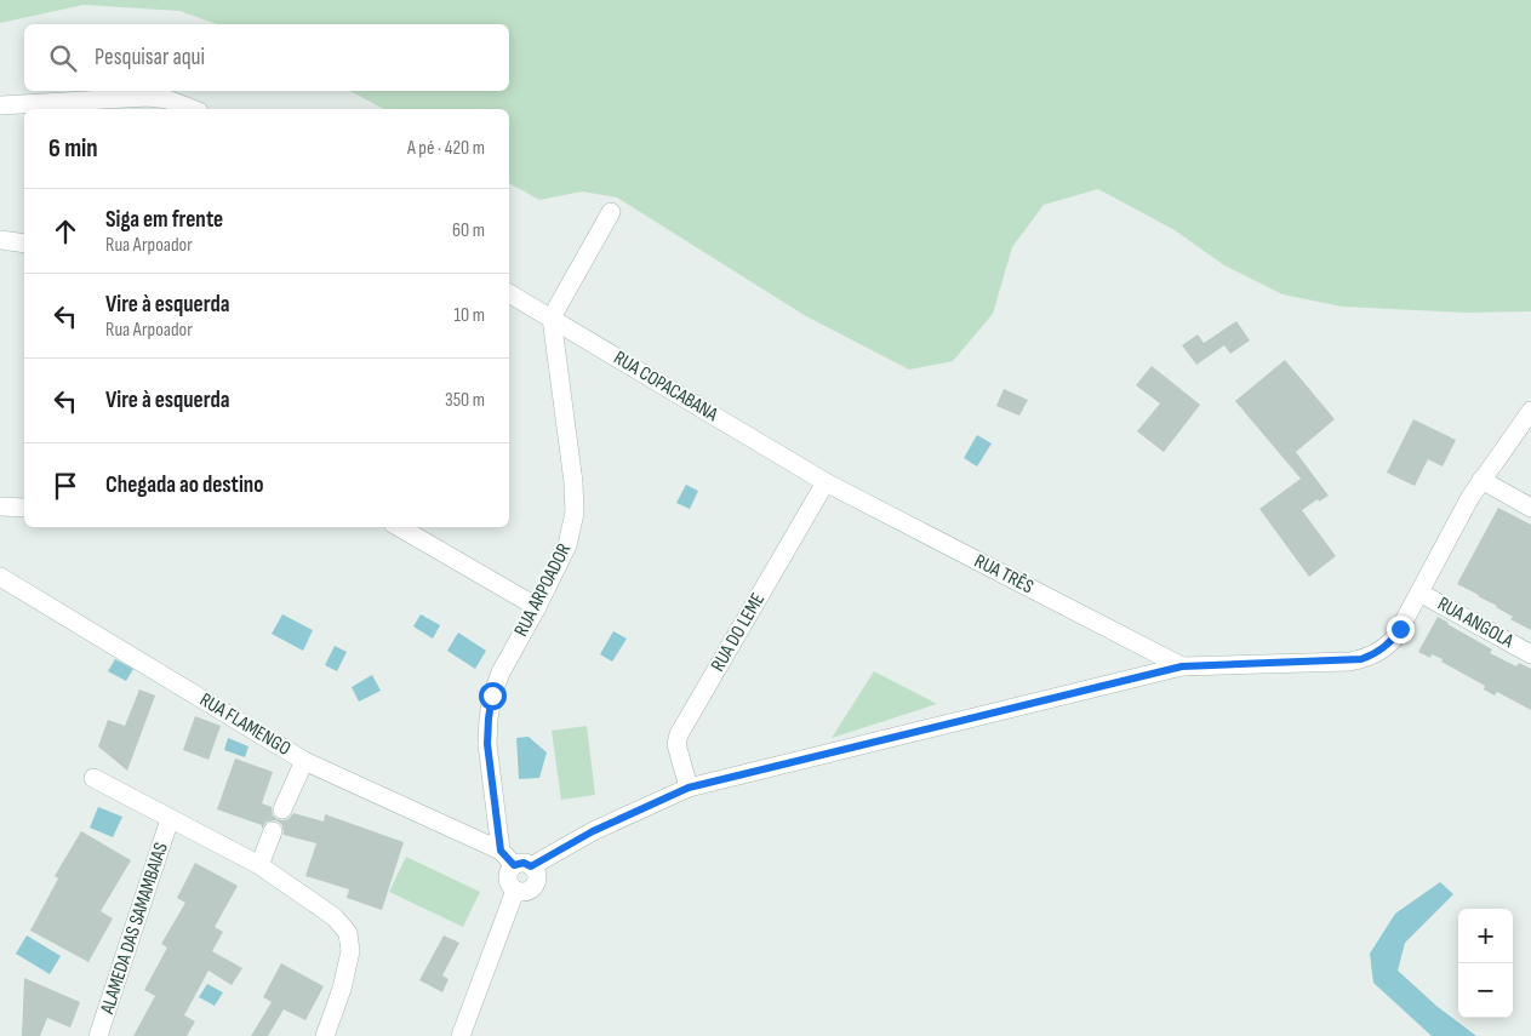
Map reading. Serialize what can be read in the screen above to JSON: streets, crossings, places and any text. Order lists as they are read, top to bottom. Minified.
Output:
{"streets":{"street":["RUA COPACABANA","RUA TRÊS","RUA ARPOADOR","RUA ANGOLA","RUA DO LEME","RUA FLAMENGO","ALAMEDA DAS SAMAMBAIAS"]},"crossings":[["RUA COPACABANA","RUA TRÊS"],["RUA COPACABANA","RUA ARPOADOR"],["RUA COPACABANA","RUA DO LEME"],["RUA TRÊS","RUA DO LEME"],["RUA ARPOADOR","RUA FLAMENGO"]],"page":{"search":"Pesquisar aqui","heading":["6 min","A pé · 420 m"],"list":[["Siga em frente","Rua Arpoador","60 m"],["Vire à esquerda","Rua Arpoador","10 m"],["Vire à esquerda","350 m"],"Chegada ao destino"],"map_buttons":["+","−"]}}
